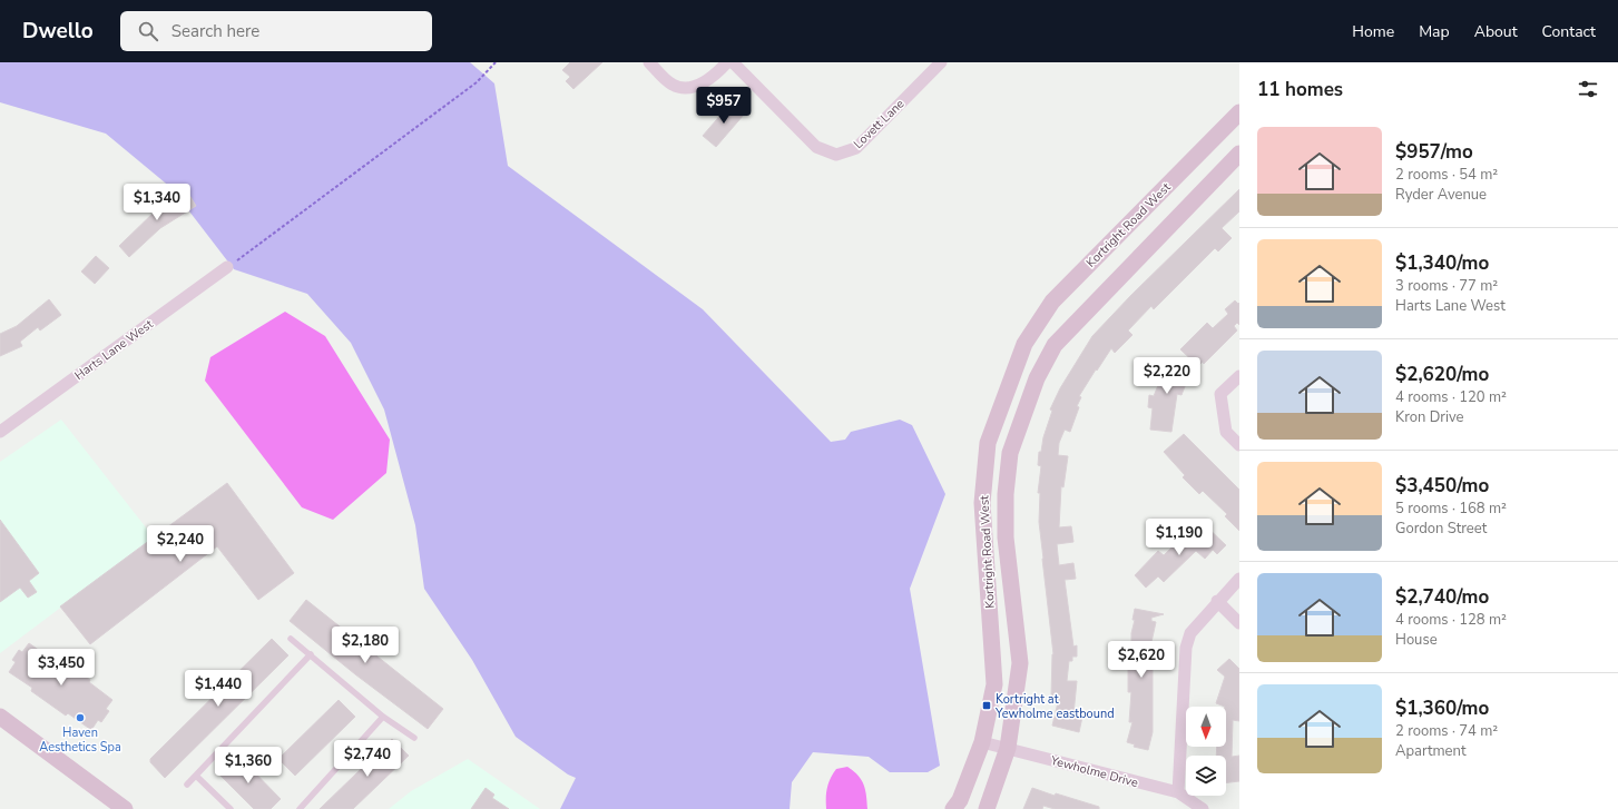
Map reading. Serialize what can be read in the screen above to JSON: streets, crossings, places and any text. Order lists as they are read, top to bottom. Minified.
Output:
{"streets":{"street":["Lovett Lane","Kortright Road West","Harts Lane West","Yewholme Drive"]},"crossings":[["Kortright Road West","Yewholme Drive"]],"places":{"transit":["Kortright at Yewholme eastbound"],"other":["Haven Aesthetics Spa"]},"north":"bottom","page":{"header":"Dwello","search":"Search here","nav":["Home","Map","About","Contact"],"heading":"11 homes","price":["$957","$1,340","$2,220","$1,190","$2,240","$2,180","$2,620","$3,450","$1,440","$2,740","$1,360"],"list":[{"name":"$957/mo","note":"2 rooms · 54 m² · Ryder Avenue"},{"name":"$1,340/mo","note":"3 rooms · 77 m² · Harts Lane West"},{"name":"$2,620/mo","note":"4 rooms · 120 m² · Kron Drive"},{"name":"$3,450/mo","note":"5 rooms · 168 m² · Gordon Street"},{"name":"$2,740/mo","note":"4 rooms · 128 m² · House"},{"name":"$1,360/mo","note":"2 rooms · 74 m² · Apartment"}]}}
